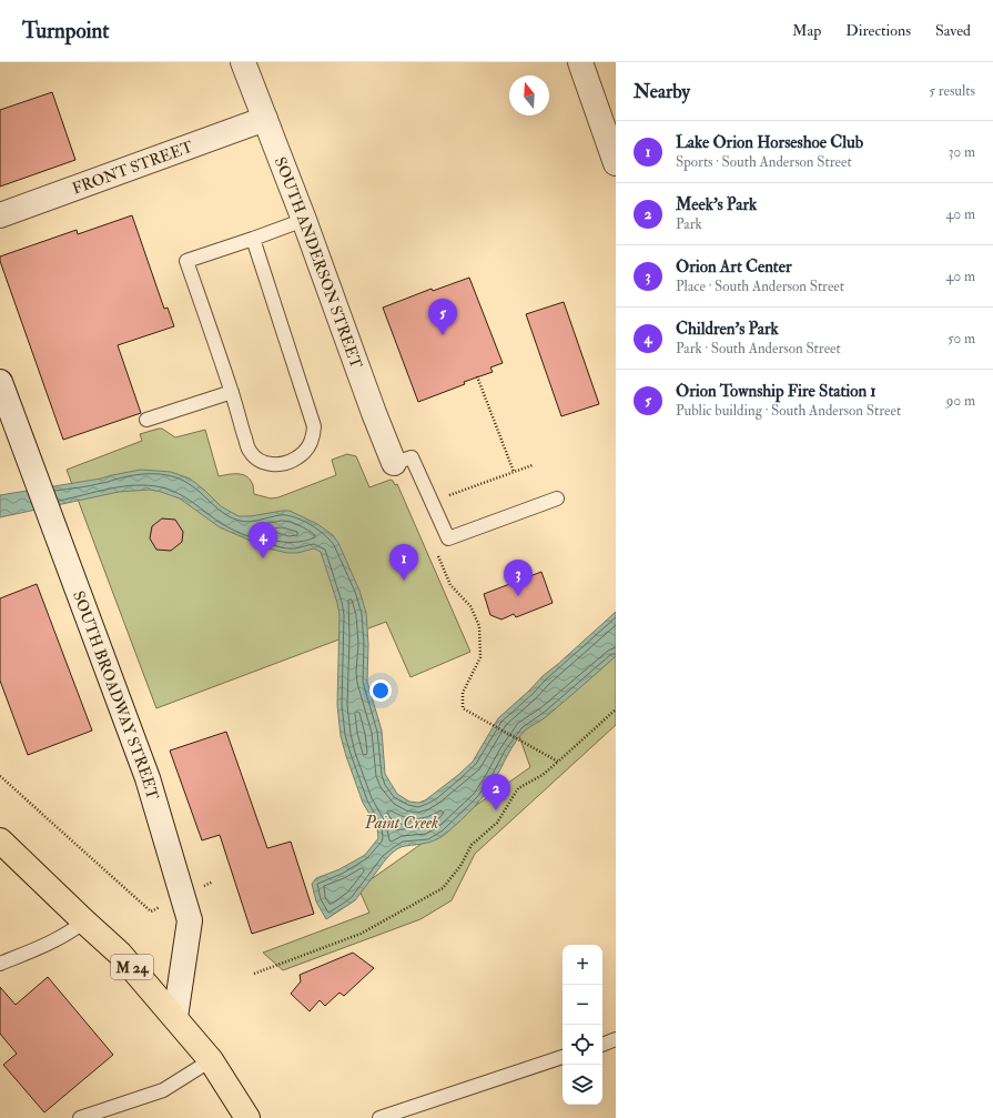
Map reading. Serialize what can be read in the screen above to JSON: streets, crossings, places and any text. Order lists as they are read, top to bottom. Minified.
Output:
{"streets":{"main road":["M 24"],"street":["FRONT STREET","SOUTH ANDERSON STREET","SOUTH BROADWAY STREET"]},"crossings":[["FRONT STREET","SOUTH ANDERSON STREET"],["SOUTH BROADWAY STREET","M 24"]],"water":["Paint Creek"],"north":"top","page":{"header":"Turnpoint","nav":["Map","Directions","Saved"],"heading":["Nearby","5 results"],"list":[{"mark":"1","name":"Lake Orion Horseshoe Club","note":"Sports · South Anderson Street","value":"30 m"},{"mark":"2","name":"Meek's Park","note":"Park","value":"40 m"},{"mark":"3","name":"Orion Art Center","note":"Place · South Anderson Street","value":"40 m"},{"mark":"4","name":"Children's Park","note":"Park · South Anderson Street","value":"50 m"},{"mark":"5","name":"Orion Township Fire Station 1","note":"Public building · South Anderson Street","value":"90 m"}],"pins":["5","4","1","3","2"],"map_buttons":["+","−"]}}
